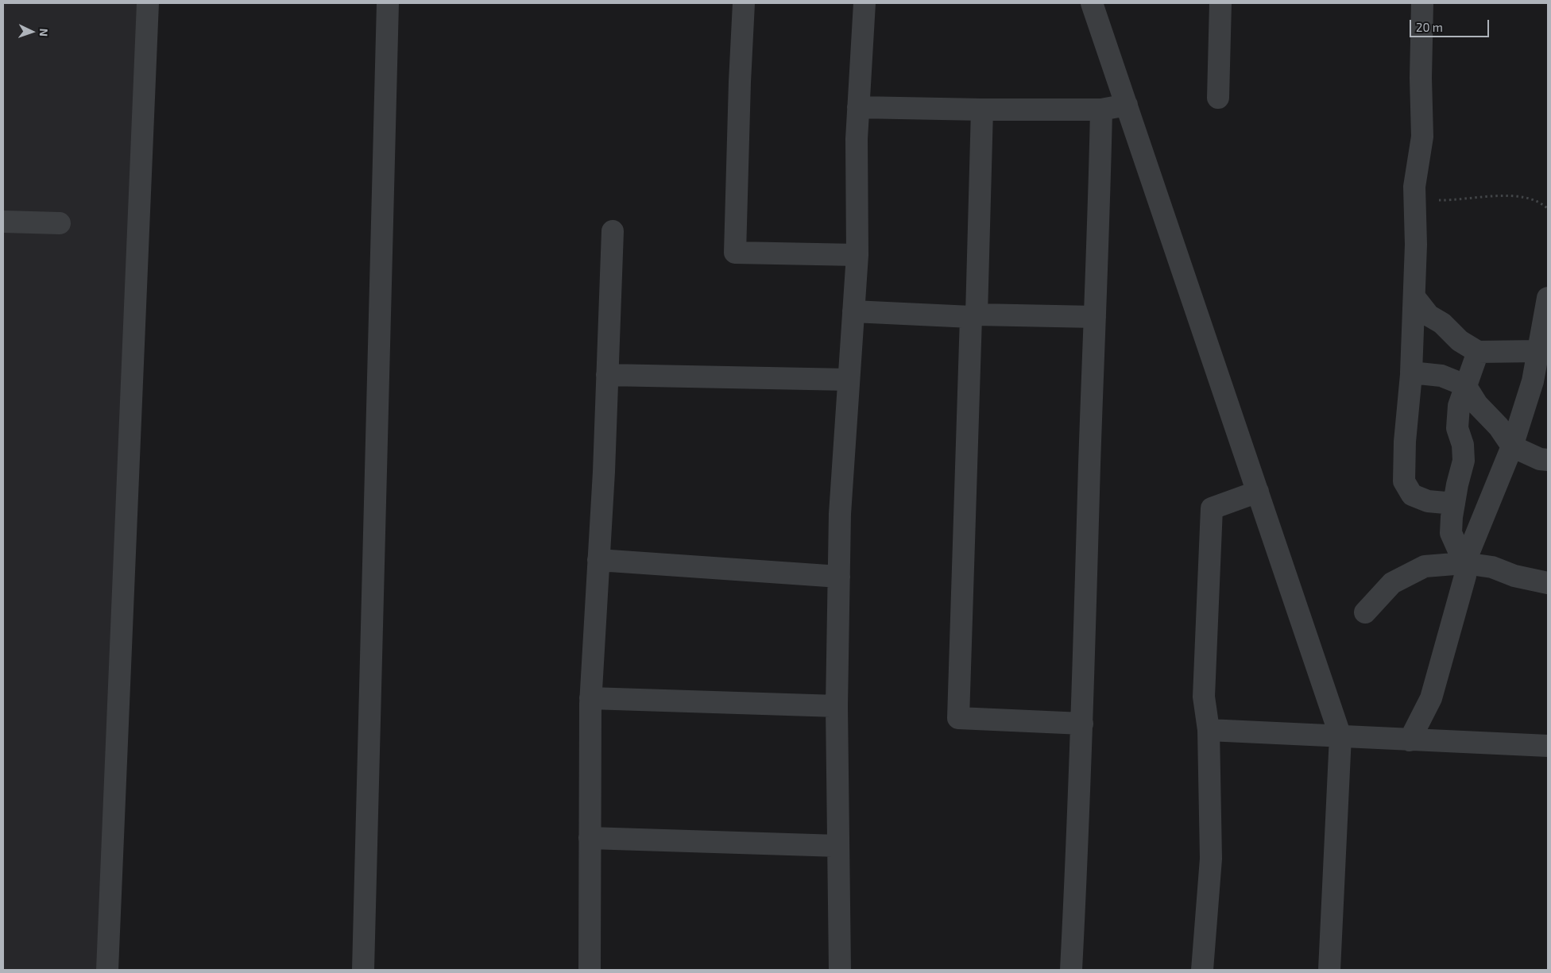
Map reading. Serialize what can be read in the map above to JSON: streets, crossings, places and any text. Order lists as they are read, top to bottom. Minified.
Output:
{"scale_bar":"20 m","north":"right"}
